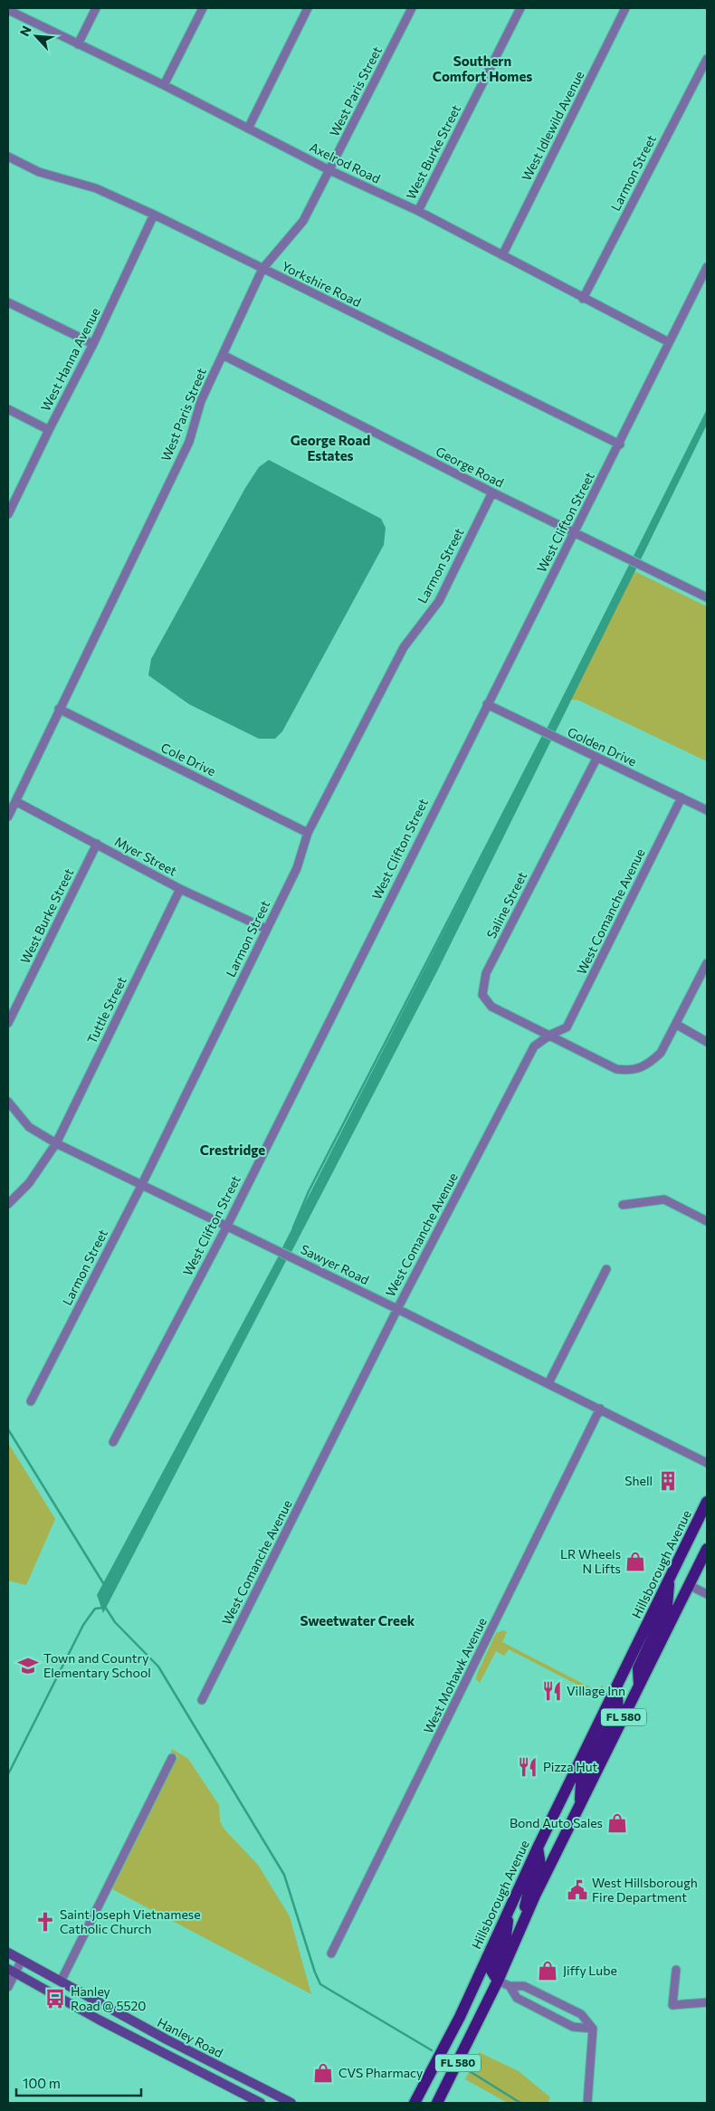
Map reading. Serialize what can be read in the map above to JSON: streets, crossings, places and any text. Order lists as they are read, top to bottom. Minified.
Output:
{"streets":{"main road":["Hillsborough Avenue","FL 580","Hanley Road"],"street":["West Paris Street","West Idlewild Avenue","West Burke Street","Axelrod Road","Larmon Street","Yorkshire Road","West Hanna Avenue","George Road","West Clifton Street","Golden Drive","Cole Drive","Myer Street","Saline Street","West Comanche Avenue","Tuttle Street","Sawyer Road","West Mohawk Avenue"]},"crossings":[["West Paris Street","Axelrod Road"],["West Paris Street","Yorkshire Road"],["West Paris Street","George Road"],["West Paris Street","Cole Drive"],["West Paris Street","Myer Street"],["West Idlewild Avenue","Axelrod Road"],["West Burke Street","Axelrod Road"],["West Burke Street","Myer Street"],["Axelrod Road","Larmon Street"],["Axelrod Road","West Clifton Street"],["Larmon Street","George Road"],["Larmon Street","Cole Drive"],["Larmon Street","Myer Street"],["Larmon Street","Sawyer Road"],["Yorkshire Road","West Hanna Avenue"],["Yorkshire Road","West Clifton Street"],["George Road","West Clifton Street"],["West Clifton Street","Golden Drive"],["West Clifton Street","Sawyer Road"],["Golden Drive","Saline Street"],["Golden Drive","West Comanche Avenue"],["Myer Street","Tuttle Street"],["Saline Street","West Comanche Avenue"],["West Comanche Avenue","Sawyer Road"],["Tuttle Street","Sawyer Road"],["Sawyer Road","West Mohawk Avenue"]],"districts":["Southern Comfort Homes","George Road Estates","Crestridge","Sweetwater Creek"],"places":{"building":["Shell"],"shop":["LR Wheels N Lifts","Bond Auto Sales","Jiffy Lube","CVS Pharmacy"],"school or university":["Town and Country Elementary School"],"restaurant":["Village Inn","Pizza Hut"],"public building":["West Hillsborough Fire Department"],"church":["Saint Joseph Vietnamese Catholic Church"],"bus stop":["Hanley Road @ 5520"]},"scale_bar":"100 m","north":"top left"}
